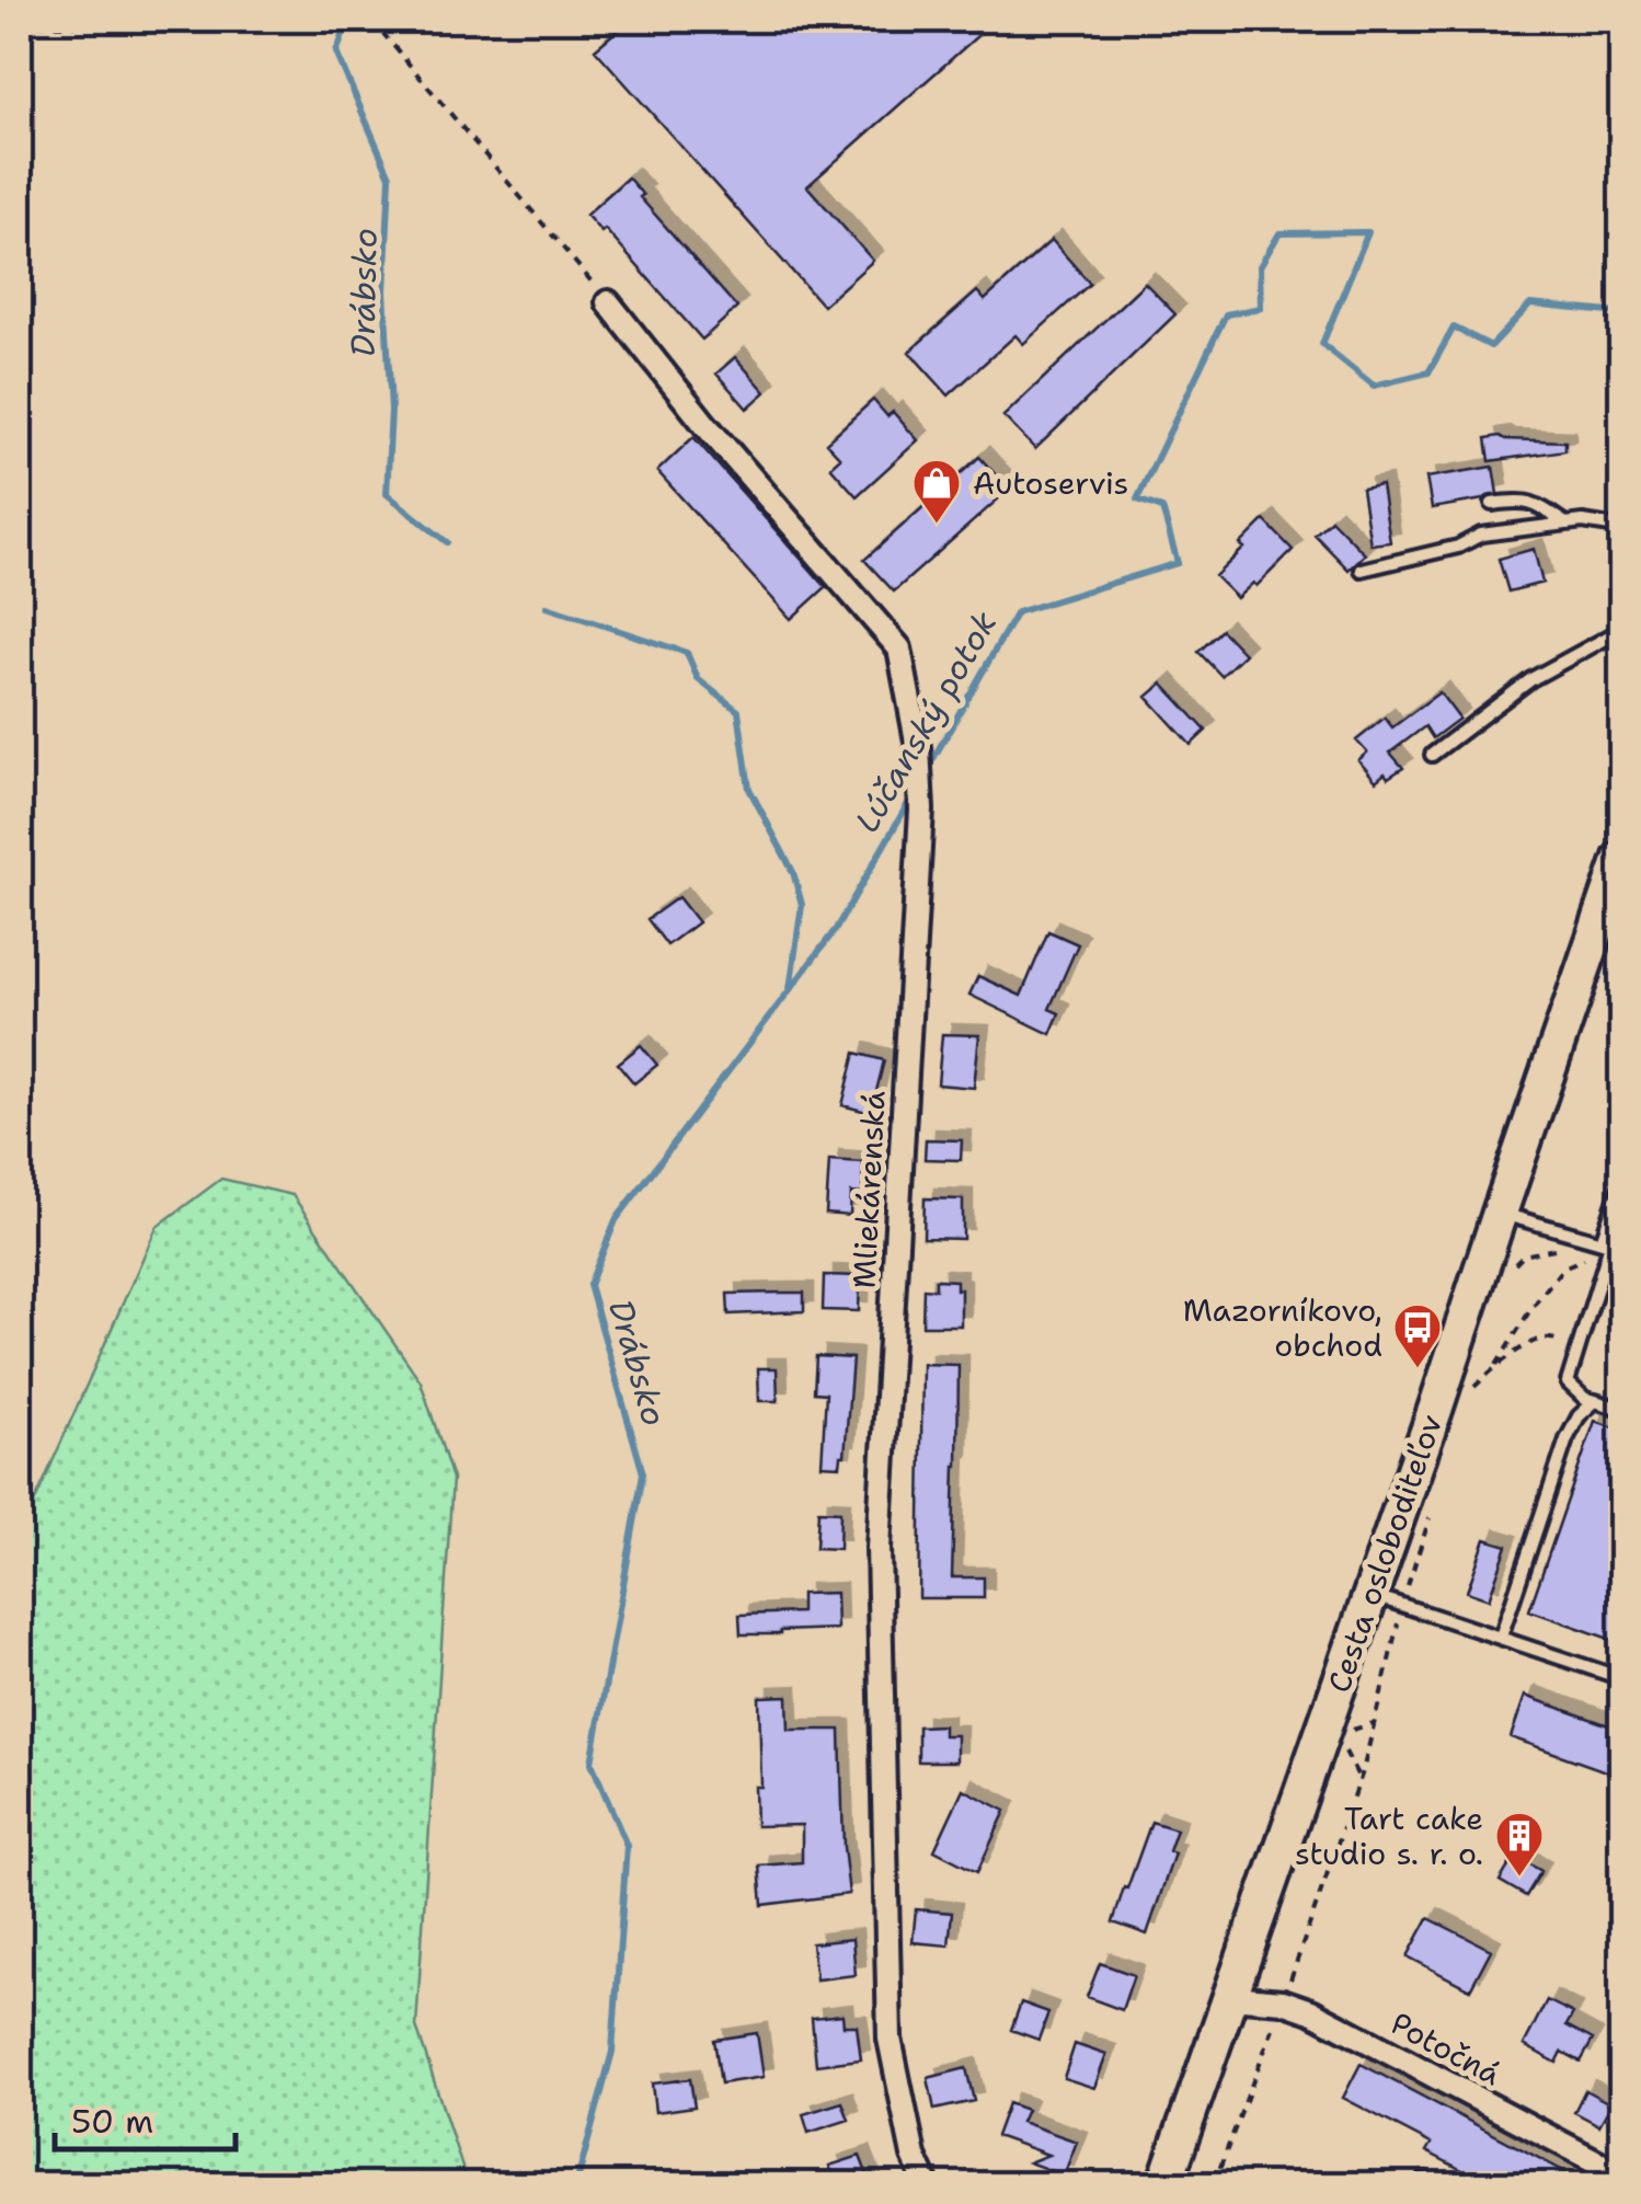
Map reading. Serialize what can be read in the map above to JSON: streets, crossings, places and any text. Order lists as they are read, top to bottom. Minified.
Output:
{"streets":{"main road":["Cesta osloboditeľov"],"street":["Mliekárenská","Potočná"]},"crossings":[["Cesta osloboditeľov","Potočná"]],"water":["Drábsko","Lúčanský potok"],"places":{"shop":["Autoservis"],"bus stop":["Mazorníkovo, obchod"],"building":["Tart cake studio s. r. o."]},"scale_bar":"50 m"}
